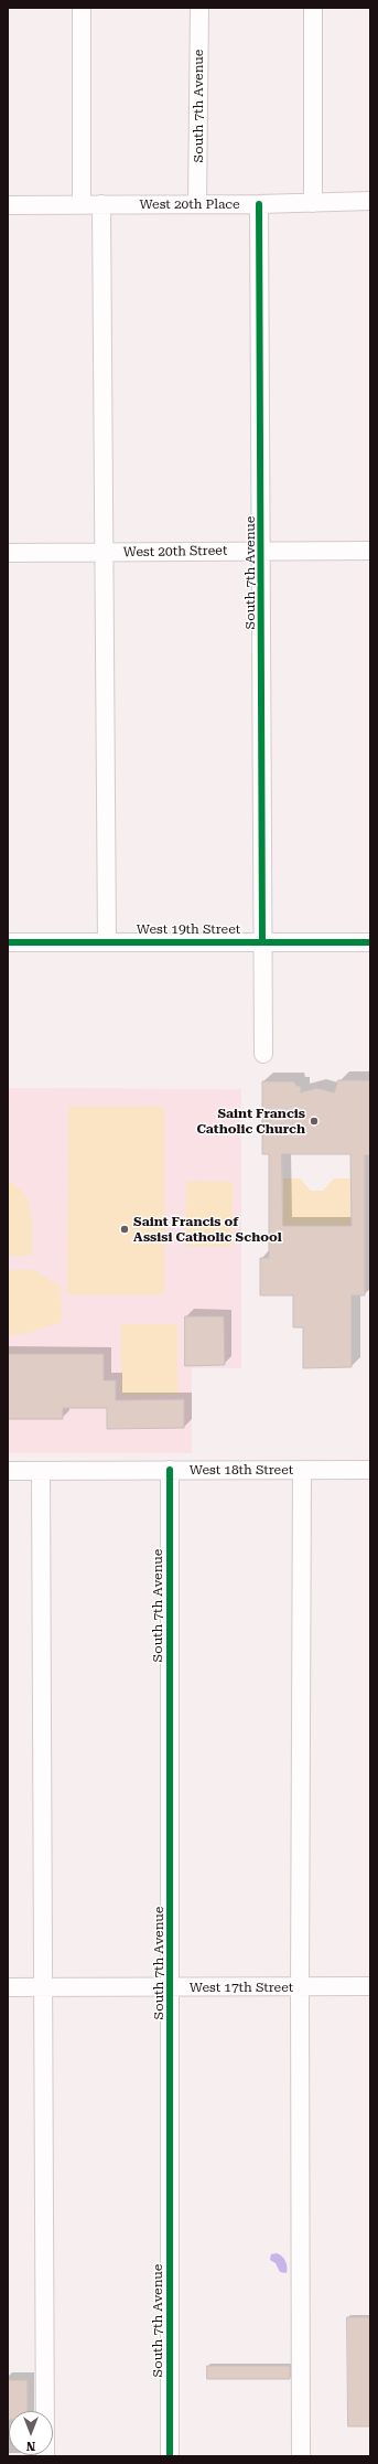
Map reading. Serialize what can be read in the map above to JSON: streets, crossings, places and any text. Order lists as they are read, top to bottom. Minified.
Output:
{"streets":{"street":["South 7th Avenue","West 20th Place","West 20th Street","West 19th Street","West 18th Street","West 17th Street"]},"crossings":[["South 7th Avenue","West 20th Place"],["South 7th Avenue","West 20th Street"],["South 7th Avenue","West 19th Street"],["South 7th Avenue","West 18th Street"],["South 7th Avenue","West 17th Street"]],"places":["Saint Francis Catholic Church","Saint Francis of Assisi Catholic School"],"north":"bottom"}
